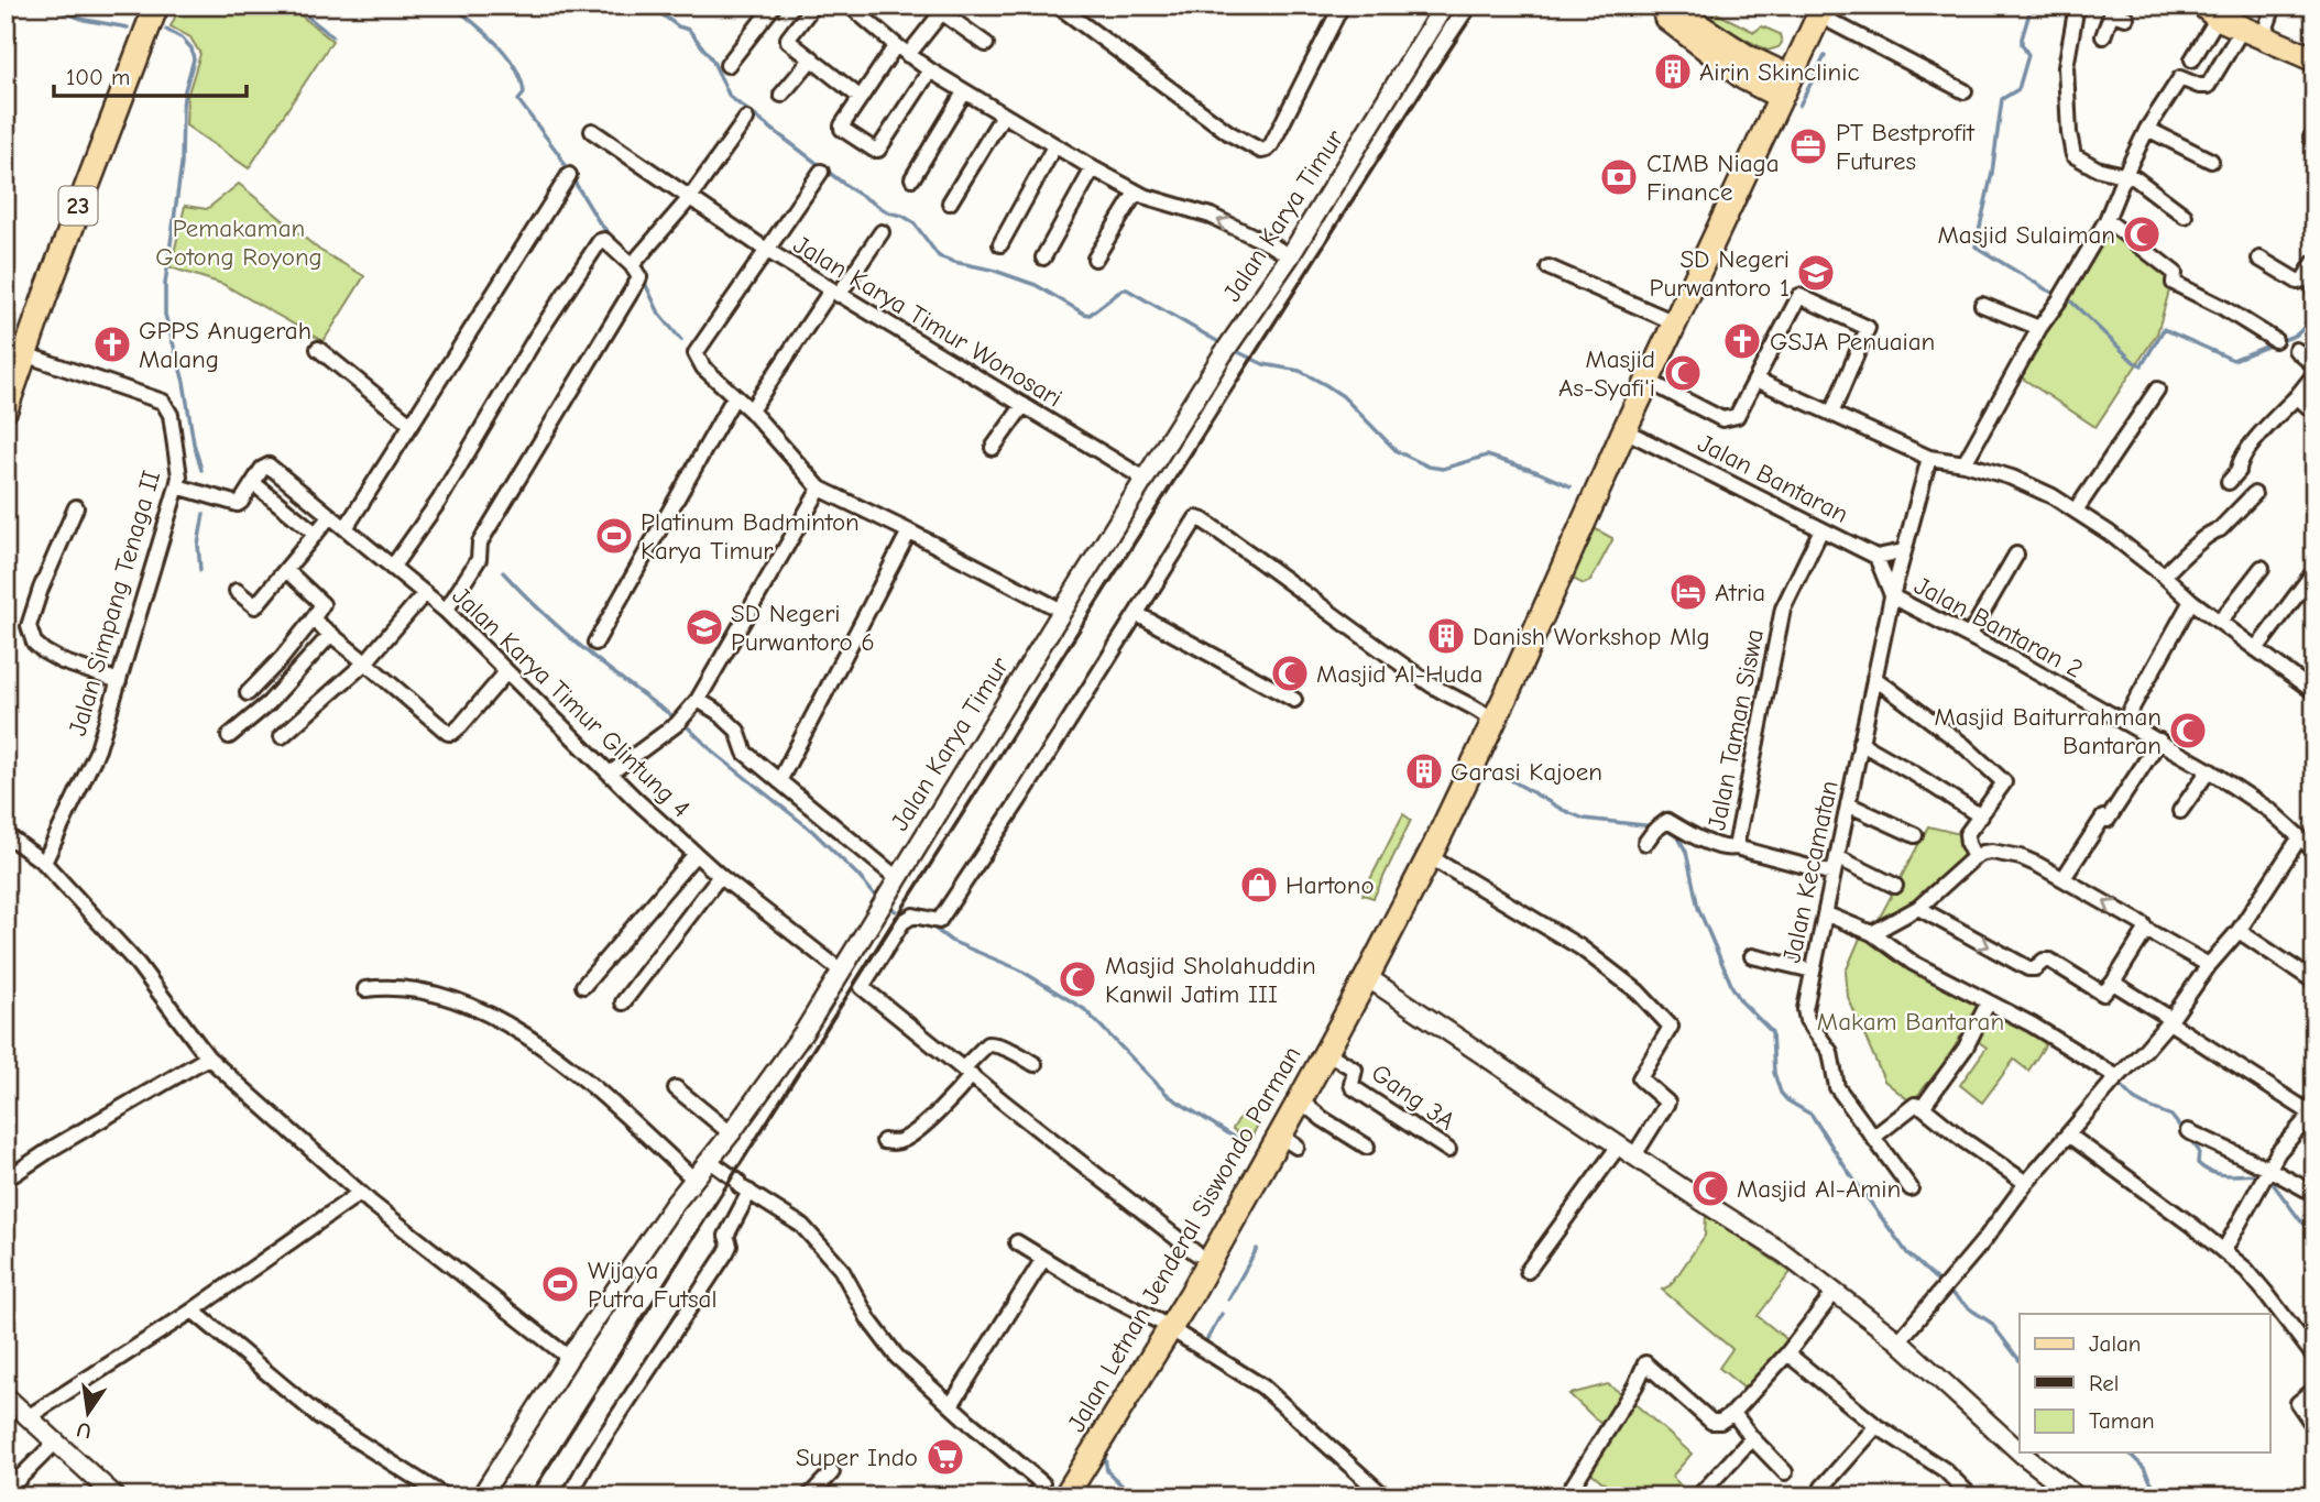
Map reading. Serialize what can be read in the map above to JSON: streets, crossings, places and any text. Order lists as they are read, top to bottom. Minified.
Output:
{"streets":{"main road":["23","Jalan Letnan Jenderal Siswondo Parman"],"street":["Jalan Karya Timur","Jalan Karya Timur Wonosari","Jalan Bantaran","Jalan Simpang Tenaga II","Jalan Bantaran 2","Jalan Karya Timur Glintung 4","Jalan Taman Siswa","Jalan Kecamatan","Gang 3A"]},"crossings":[["23","Jalan Simpang Tenaga II"],["Jalan Karya Timur","Jalan Karya Timur Wonosari"],["Jalan Karya Timur","Jalan Karya Timur Glintung 4"],["Jalan Bantaran","Jalan Taman Siswa"],["Jalan Bantaran","Jalan Letnan Jenderal Siswondo Parman"],["Jalan Bantaran 2","Jalan Kecamatan"],["Jalan Taman Siswa","Jalan Kecamatan"],["Gang 3A","Jalan Letnan Jenderal Siswondo Parman"]],"parks":["Pemakaman Gotong Royong","Makam Bantaran"],"places":{"building":["Airin Skinclinic","Danish Workshop Mlg","Garasi Kajoen"],"office":["PT Bestprofit Futures"],"bank":["CIMB Niaga Finance"],"mosque":["Masjid Sulaiman","Masjid As-Syafi'i","Masjid Al-Huda","Masjid Baiturrahman Bantaran","Masjid Sholahuddin Kanwil Jatim III","Masjid Al-Amin"],"school or university":["SD Negeri Purwantoro 1","SD Negeri Purwantoro 6"],"church":["GSJA Penuaian","GPPS Anugerah Malang"],"sports":["Platinum Badminton Karya Timur","Wijaya Putra Futsal"],"hotel":["Atria"],"shop":["Hartono"],"supermarket":["Super Indo"]},"legend":["Jalan","Rel","Taman"],"scale_bar":"100 m","north":"bottom"}
